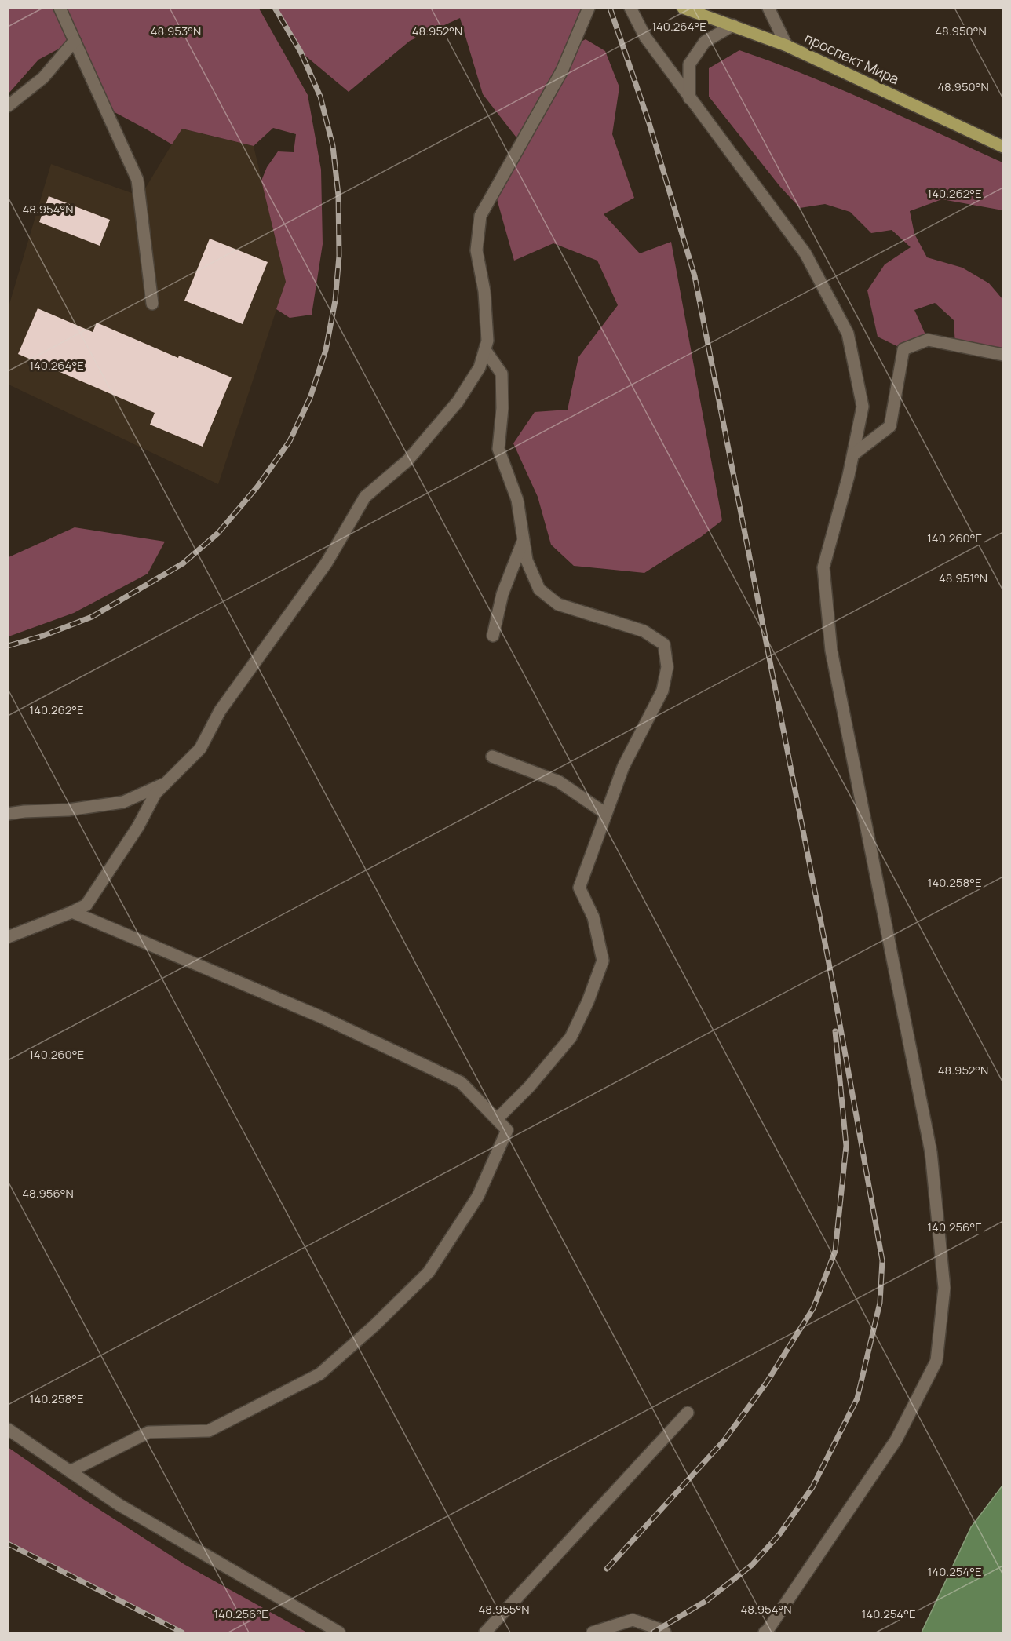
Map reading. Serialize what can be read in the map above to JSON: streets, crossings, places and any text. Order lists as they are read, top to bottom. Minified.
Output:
{"streets":{"main road":["проспект Мира"]},"coordinates":["140.264°E","48.952°N","48.953°N","48.950°N","140.262°E","48.954°N","140.260°E","48.951°N","140.258°E","48.956°N","140.256°E","140.254°E","48.955°N"]}
